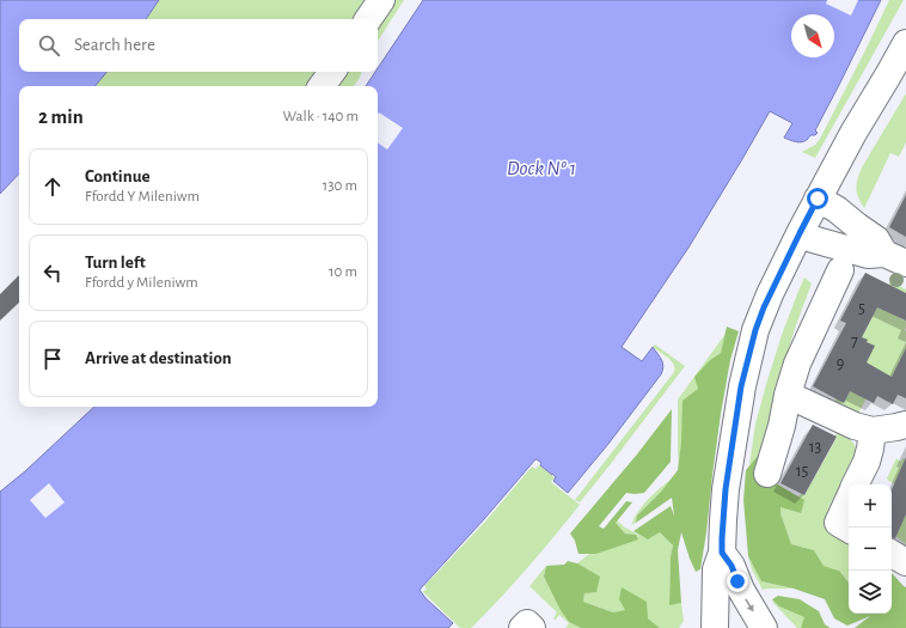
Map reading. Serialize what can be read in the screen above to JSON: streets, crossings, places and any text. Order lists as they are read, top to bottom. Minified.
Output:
{"water":["Dock Nº 1"],"house_numbers":["5","7","9","13","15"],"north":"bottom right","page":{"search":"Search here","heading":["2 min","Walk · 140 m"],"list":[["Continue","Ffordd Y Mileniwm","130 m"],["Turn left","Ffordd y Mileniwm","10 m"],"Arrive at destination"],"map_buttons":["+","−"]}}
